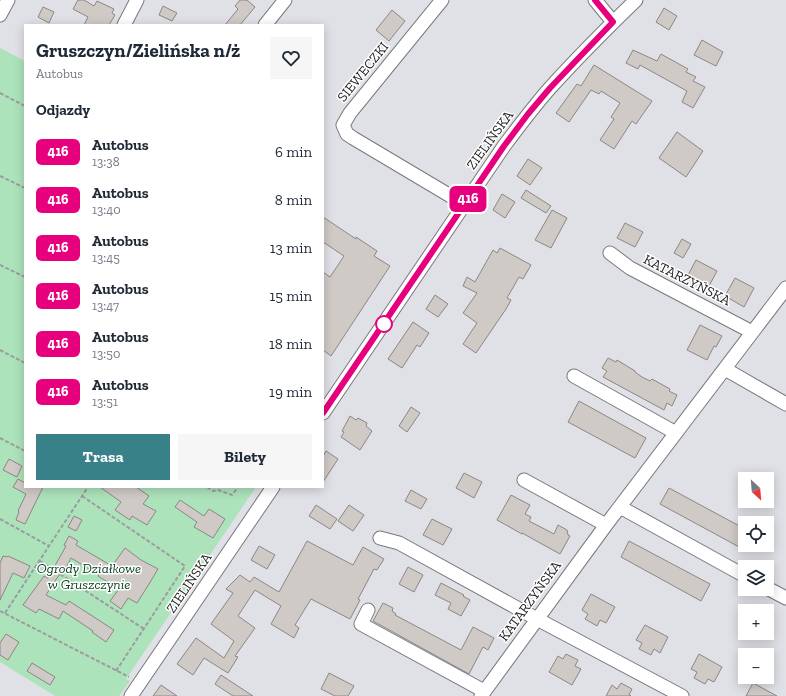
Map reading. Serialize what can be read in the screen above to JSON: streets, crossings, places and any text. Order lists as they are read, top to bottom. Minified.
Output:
{"streets":{"street":["SIEWECZKI","ZIELIŃSKA","KATARZYŃSKA"]},"crossings":[["SIEWECZKI","ZIELIŃSKA"]],"parks":["Ogrody Działkowe w Gruszczynie"],"lines":["bus line 416"],"north":"bottom right","page":{"on_map":"416","heading":[["Gruszczyn/Zielińska n/ż","Autobus"],"Odjazdy"],"list":[{"mark":"416","name":"Autobus","note":"13:38","value":"6 min"},{"mark":"416","name":"Autobus","note":"13:40","value":"8 min"},{"mark":"416","name":"Autobus","note":"13:45","value":"13 min"},{"mark":"416","name":"Autobus","note":"13:47","value":"15 min"},{"mark":"416","name":"Autobus","note":"13:50","value":"18 min"},{"mark":"416","name":"Autobus","note":"13:51","value":"19 min"}],"buttons":["Trasa","Bilety"],"map_buttons":["+","−"]}}
